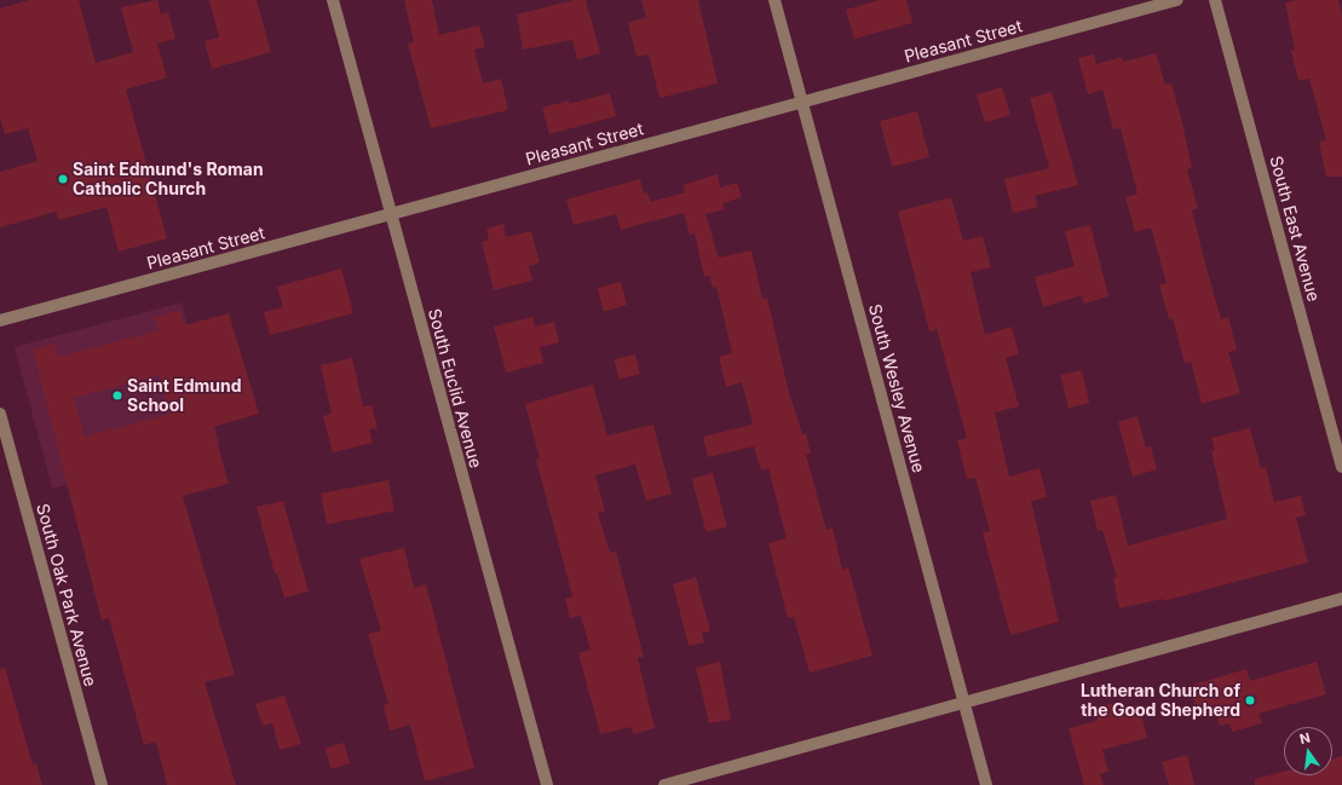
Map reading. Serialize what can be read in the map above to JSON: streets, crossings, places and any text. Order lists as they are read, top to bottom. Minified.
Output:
{"streets":{"street":["Pleasant Street","South East Avenue","South Euclid Avenue","South Wesley Avenue","South Oak Park Avenue"]},"crossings":[["Pleasant Street","South Euclid Avenue"],["Pleasant Street","South Wesley Avenue"]],"places":["Saint Edmund's Roman Catholic Church","Saint Edmund School","Lutheran Church of the Good Shepherd"],"north":"top"}
